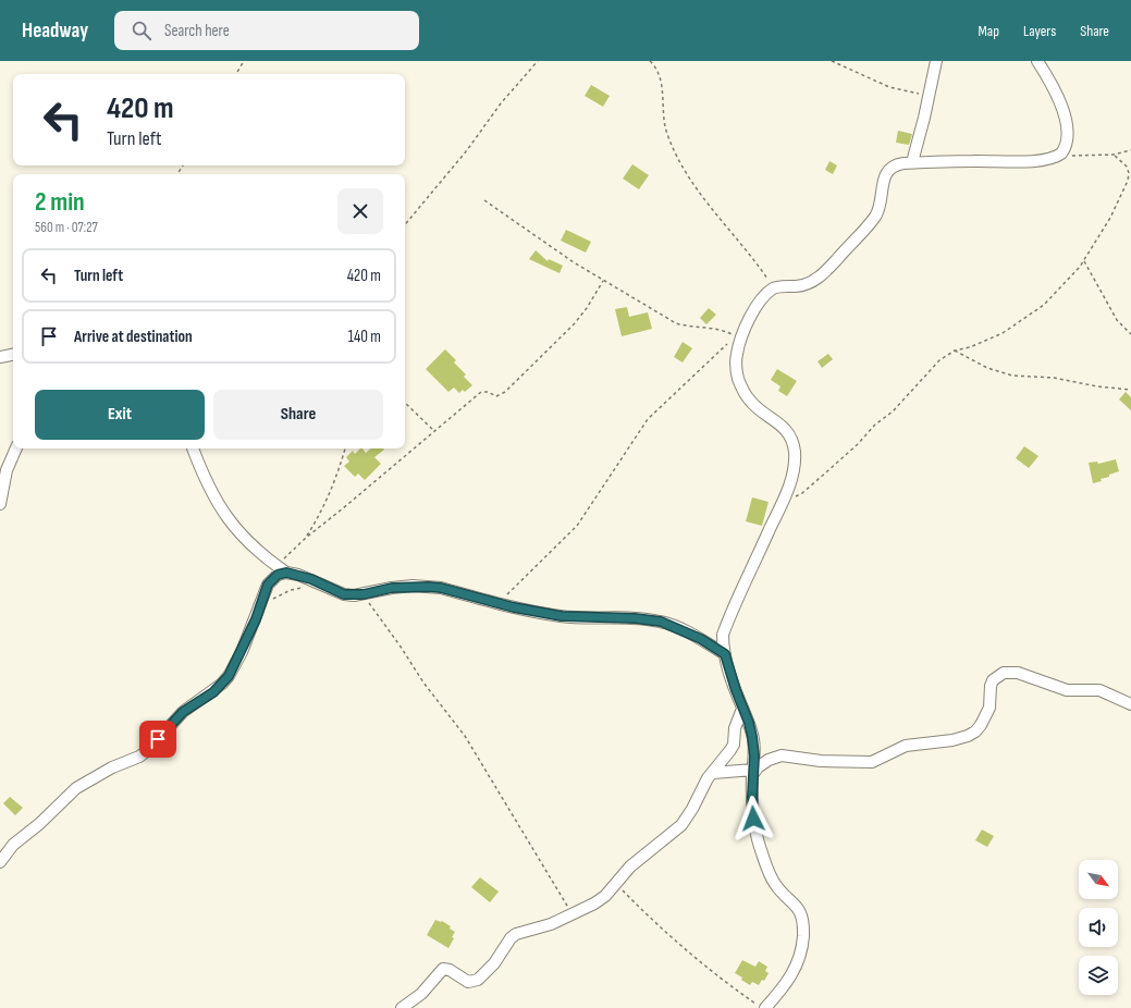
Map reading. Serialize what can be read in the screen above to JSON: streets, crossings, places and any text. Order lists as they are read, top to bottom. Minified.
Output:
{"north":"bottom right","page":{"header":"Headway","search":"Search here","nav":["Map","Layers","Share"],"turn":["420 m","Turn left"],"heading":["2 min","560 m · 07:27"],"list":[{"name":"Turn left","value":"420 m"},{"name":"Arrive at destination","value":"140 m"}],"buttons":["Exit","Share"]}}
